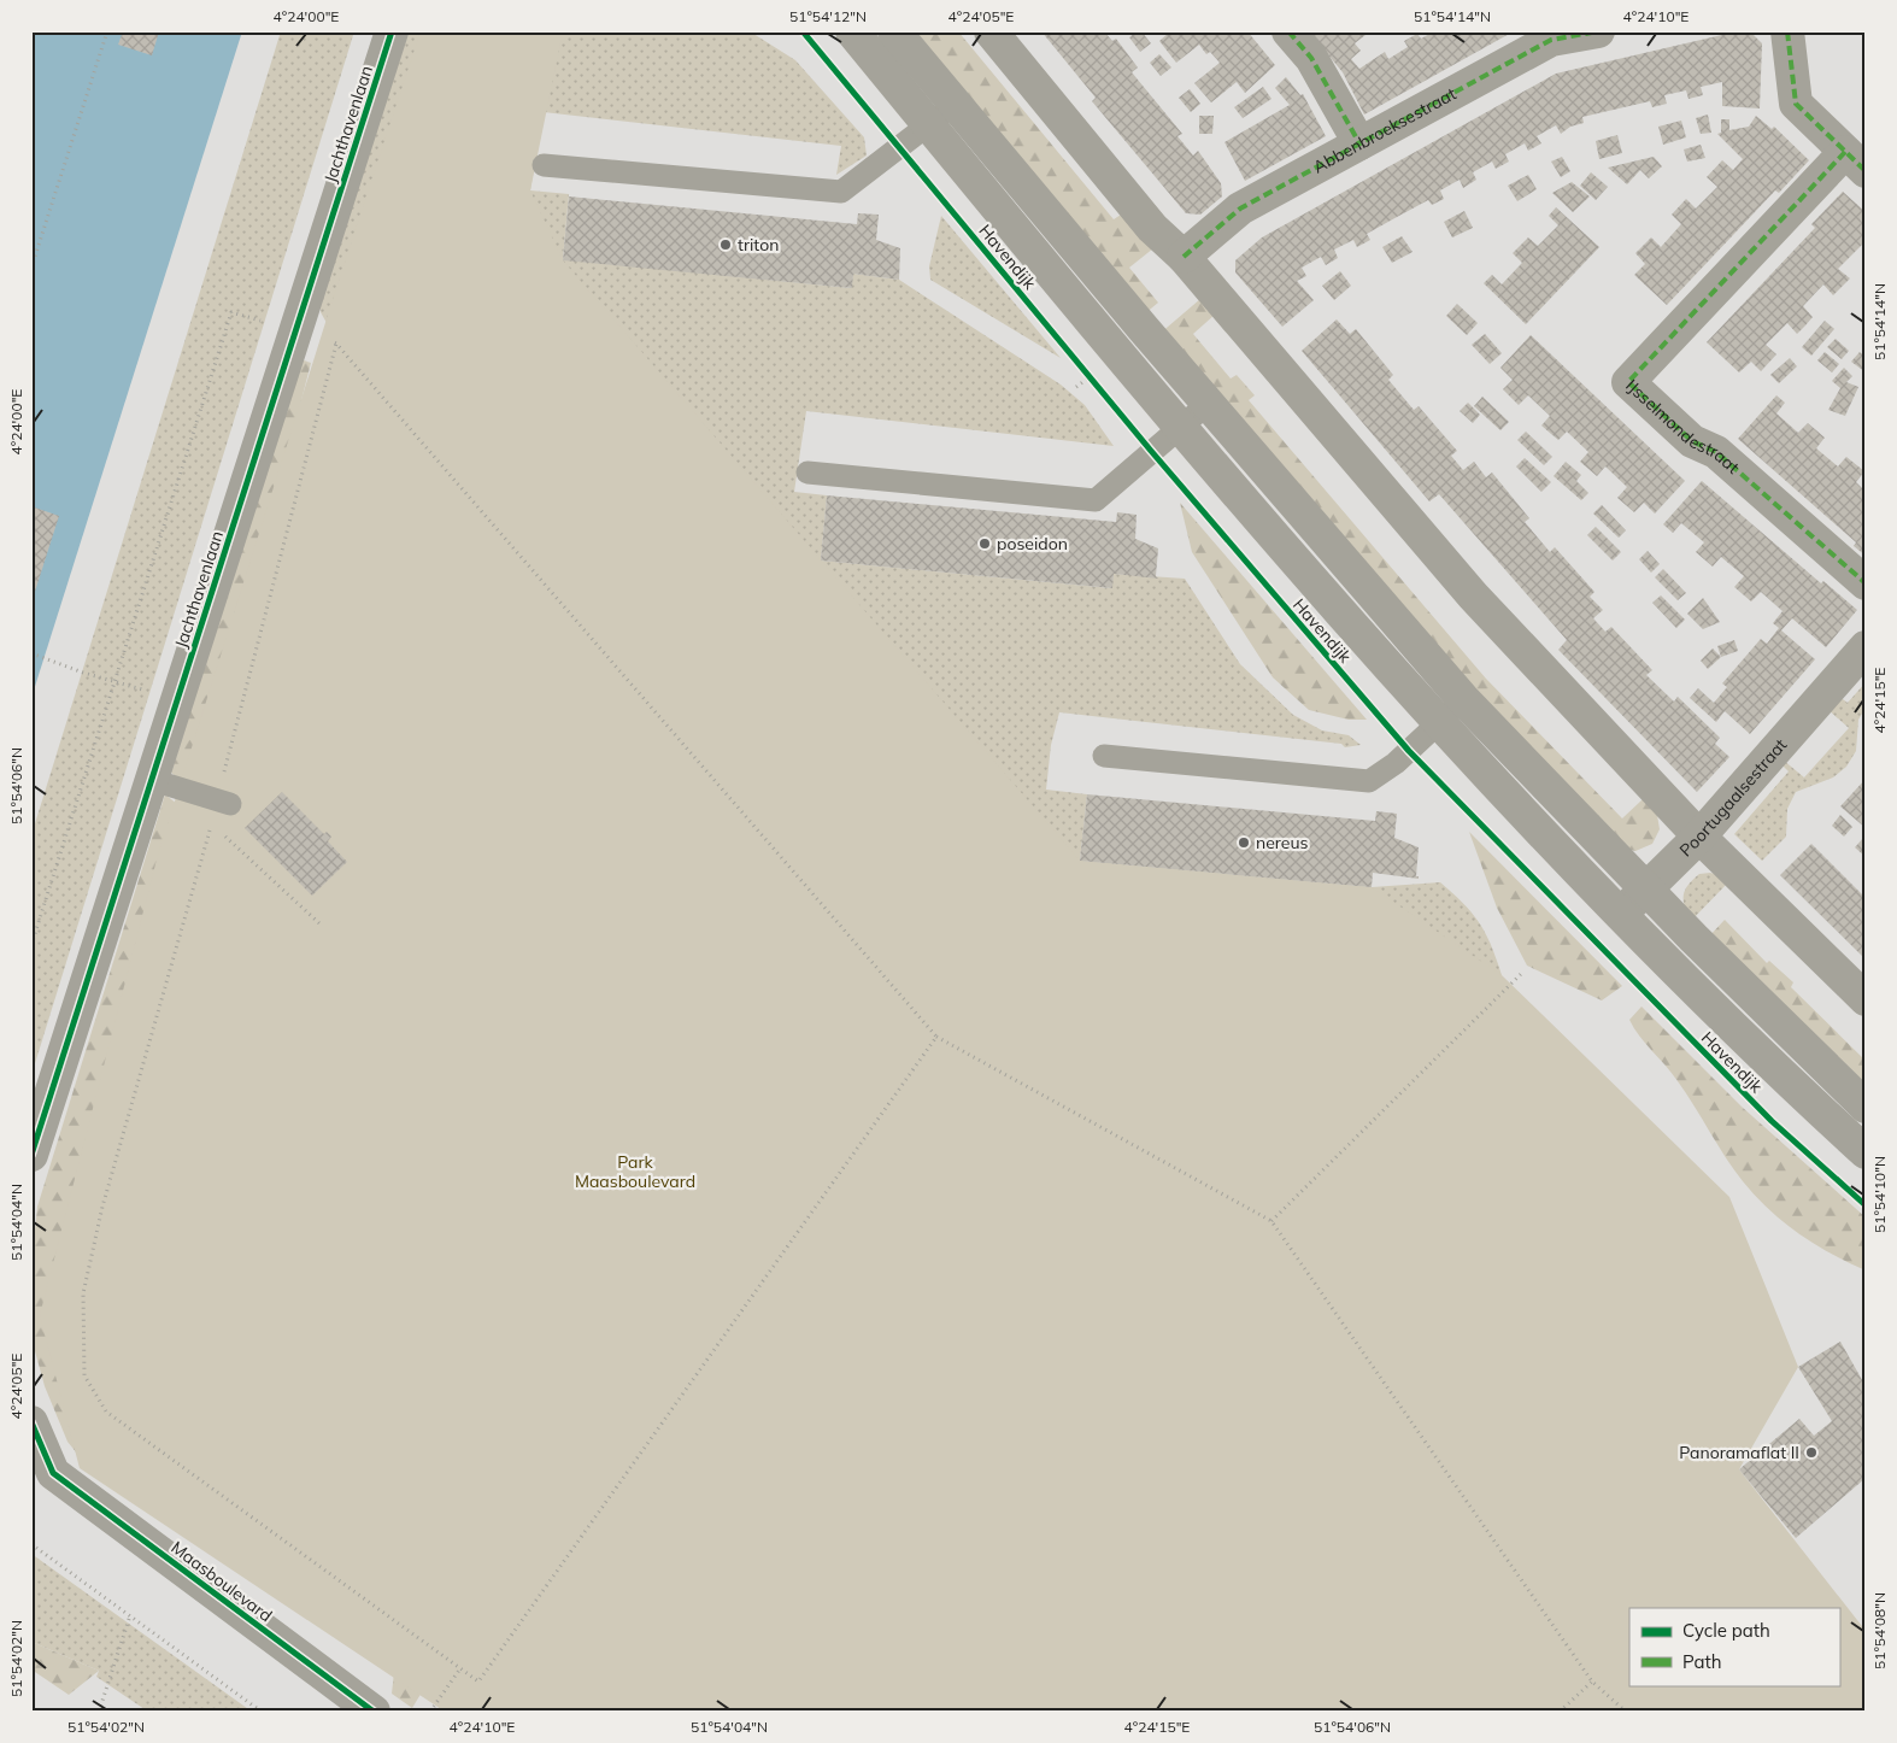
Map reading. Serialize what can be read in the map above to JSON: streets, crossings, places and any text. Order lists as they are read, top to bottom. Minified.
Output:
{"streets":{"street":["Jachthavenlaan","Abbenbroeksestraat","Havendijk","IJsselmondestraat","Poortugaalsestraat","Maasboulevard"]},"crossings":[["Havendijk","Poortugaalsestraat"]],"parks":["Park Maasboulevard"],"places":["triton","poseidon","nereus","Panoramaflat II"],"legend":["Cycle path","Path"],"coordinates":["4°24'00\"E","51°54'12\"N","4°24'05\"E","51°54'14\"N","4°24'10\"E","4°24'15\"E","51°54'06\"N","51°54'10\"N","51°54'04\"N","51°54'08\"N","51°54'02\"N"]}
